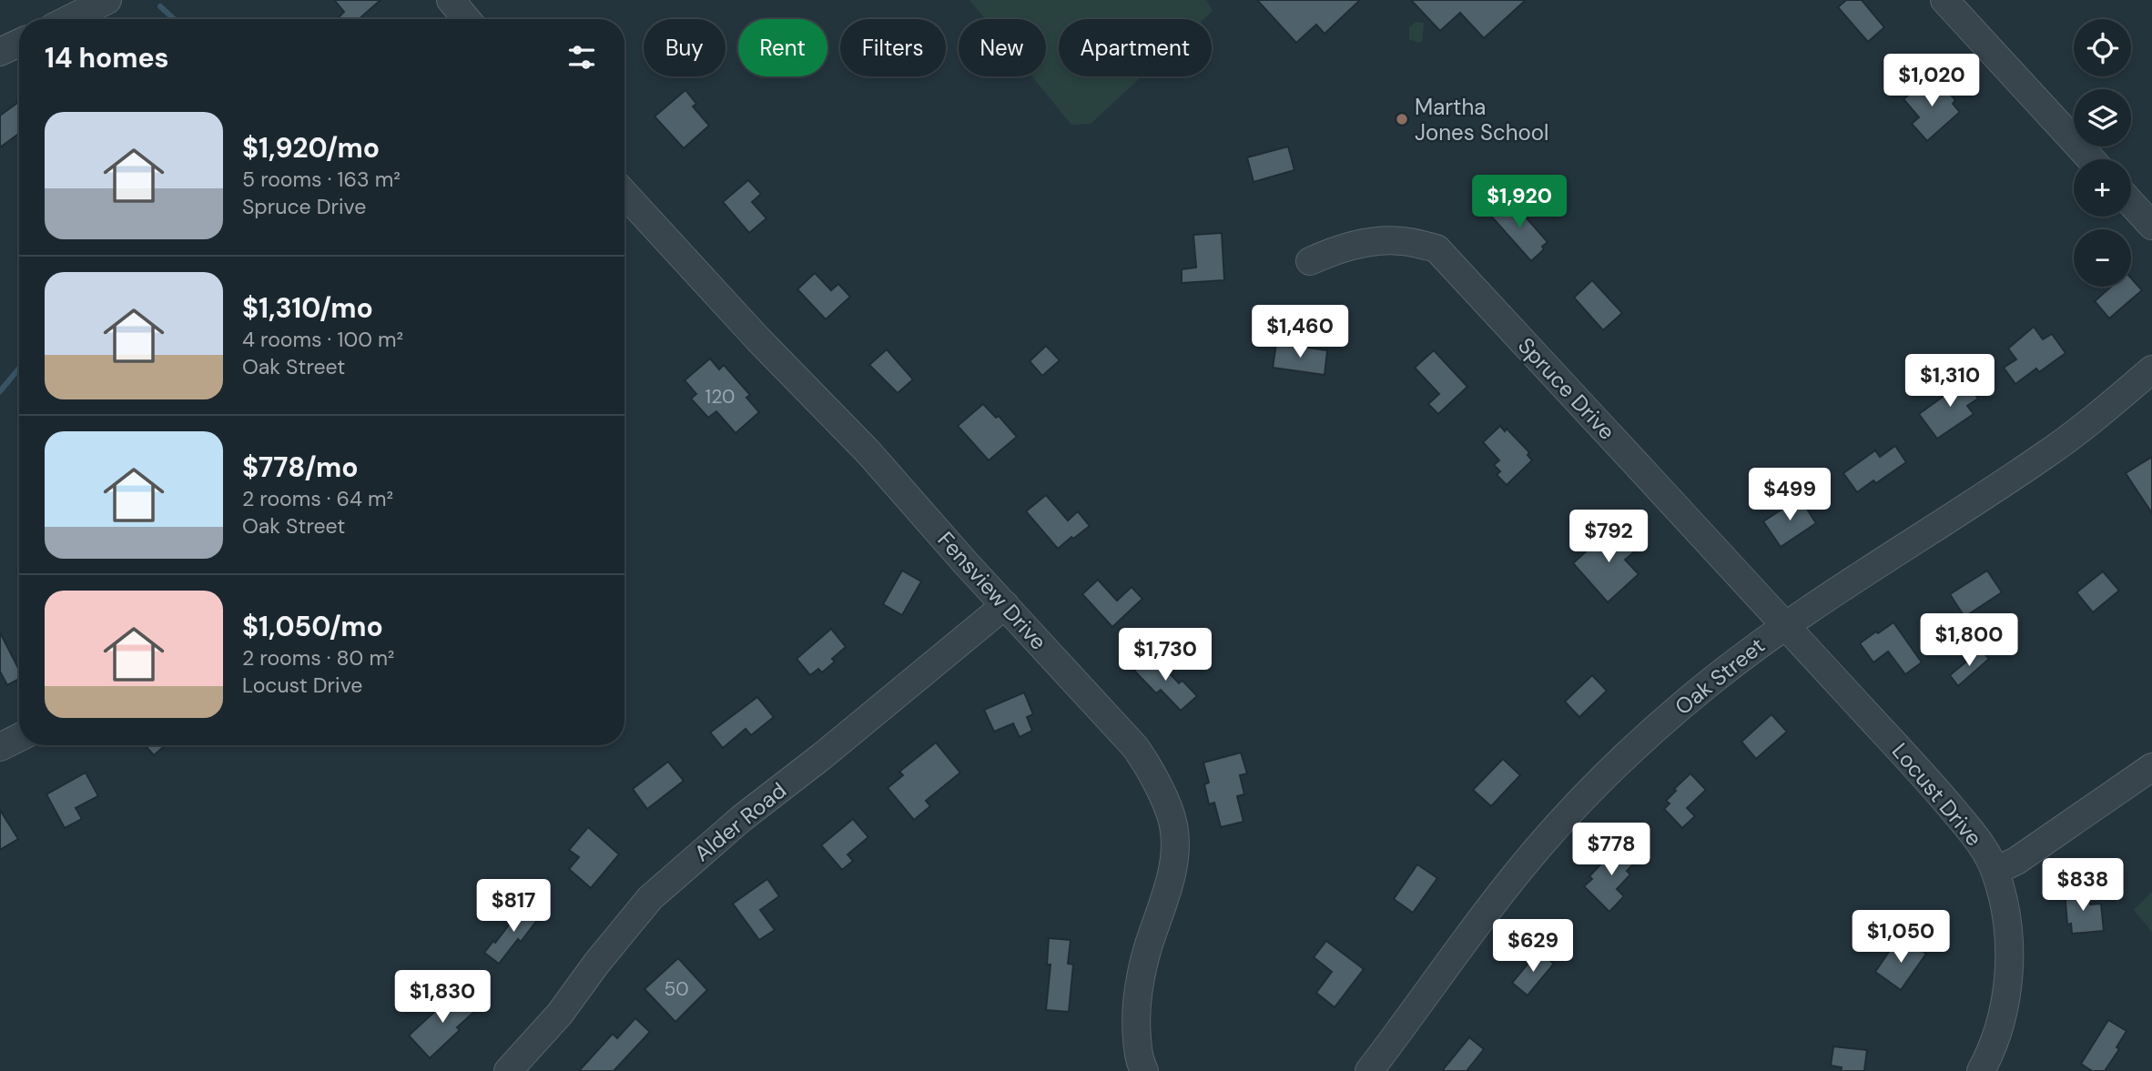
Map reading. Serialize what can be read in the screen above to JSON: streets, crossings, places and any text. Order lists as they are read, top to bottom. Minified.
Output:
{"streets":{"street":["Spruce Drive","Fensview Drive","Oak Street","Locust Drive","Alder Road"]},"crossings":[["Spruce Drive","Oak Street"],["Spruce Drive","Locust Drive"],["Fensview Drive","Alder Road"],["Oak Street","Locust Drive"]],"places":["Martha Jones School"],"house_numbers":["120","50"],"page":{"map_buttons":["+","−"],"chip":["Buy","Rent","Filters","New","Apartment"],"heading":"14 homes","price":["$1,020","$1,920","$1,460","$1,310","$499","$792","$1,800","$1,730","$778","$838","$817","$1,050","$629","$1,830"],"list":[{"name":"$1,920/mo","note":"5 rooms · 163 m² · Spruce Drive"},{"name":"$1,310/mo","note":"4 rooms · 100 m² · Oak Street"},{"name":"$778/mo","note":"2 rooms · 64 m² · Oak Street"},{"name":"$1,050/mo","note":"2 rooms · 80 m² · Locust Drive"}]}}
